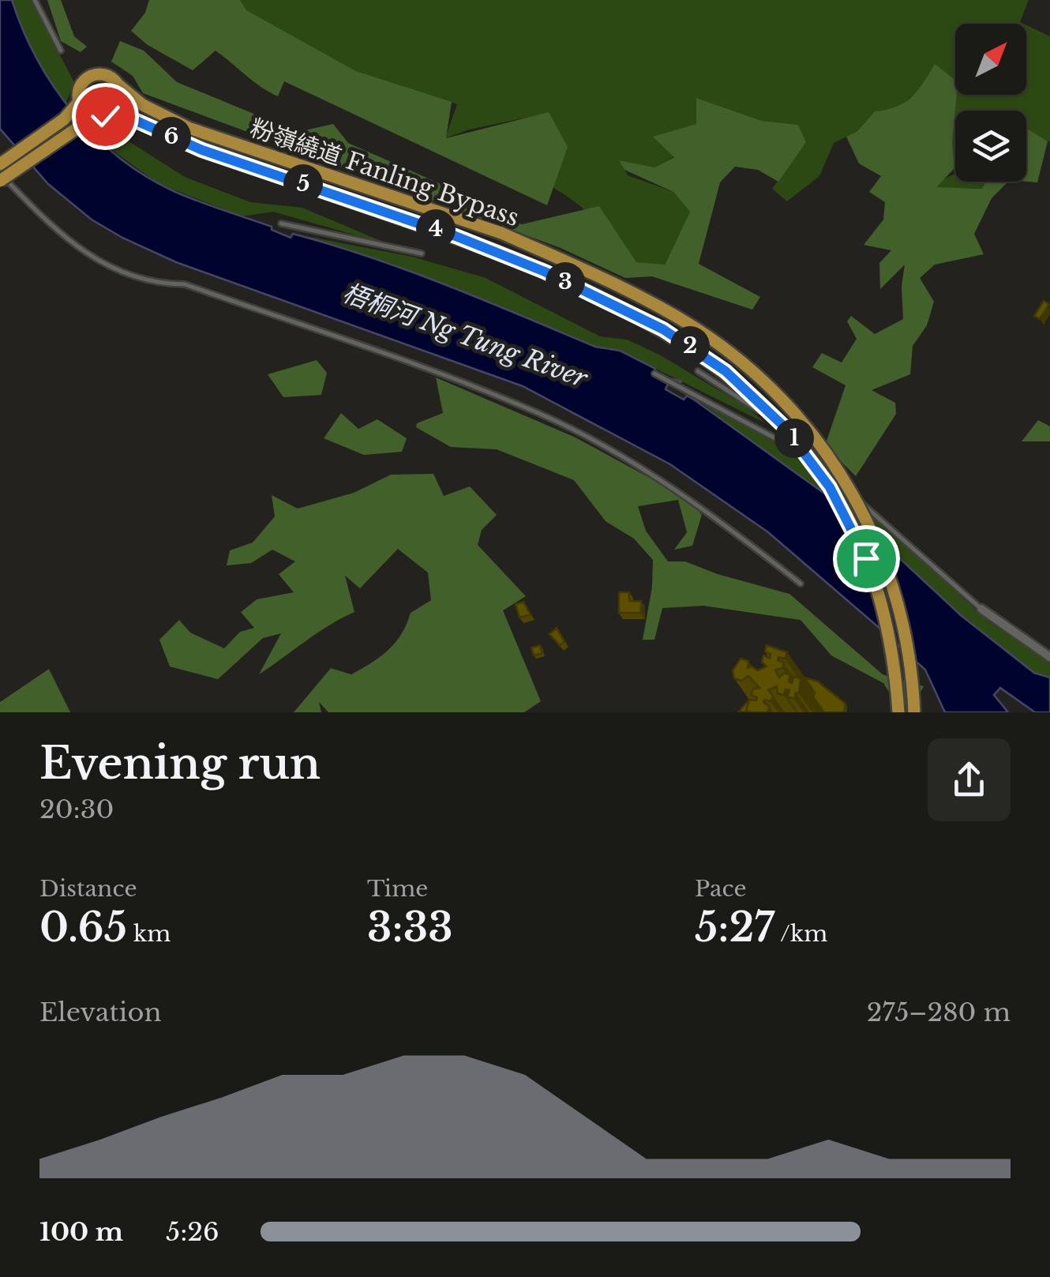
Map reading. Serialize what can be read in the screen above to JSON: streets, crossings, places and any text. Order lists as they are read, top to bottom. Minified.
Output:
{"streets":{"main road":["粉嶺繞道 Fanling Bypass"]},"water":["梧桐河 Ng Tung River"],"north":"top right","page":{"pins":["6","5","4","3","2","1"],"heading":["Evening run","20:30"],"stats":[["Distance","0.65 km"],["Time","3:33"],["Pace","5:27 /km"]],"chart":["Elevation","275–280 m"],"list":[{"name":"100 m","note":"5:26"}]}}
